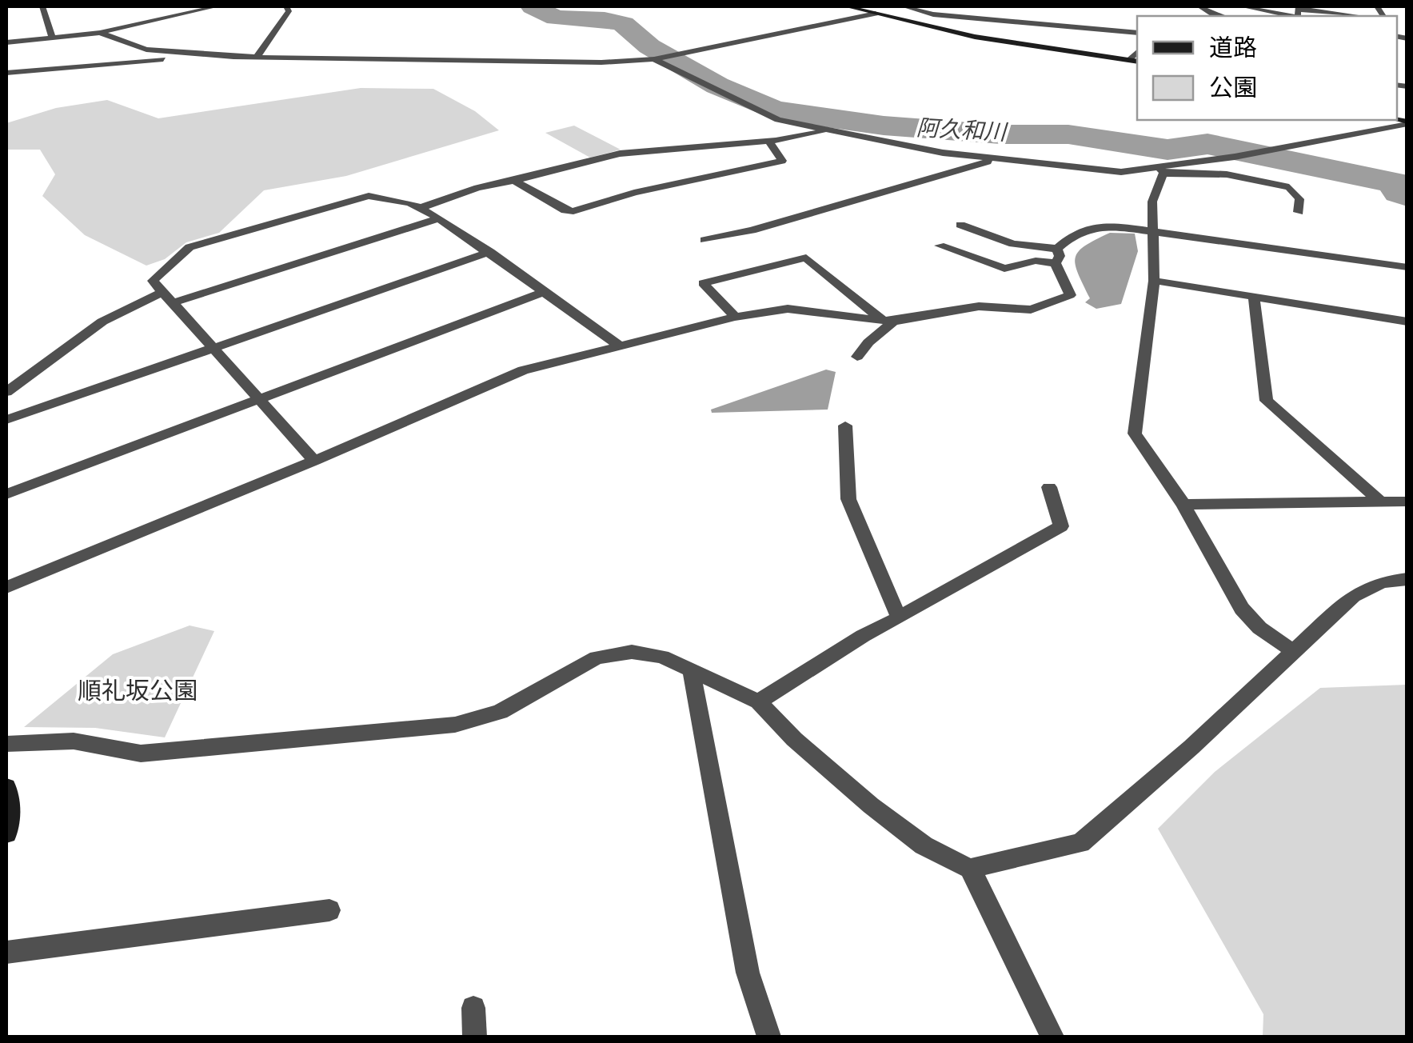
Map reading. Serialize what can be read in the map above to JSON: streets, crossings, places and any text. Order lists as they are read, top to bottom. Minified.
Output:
{"water":["阿久和川"],"parks":["順礼坂公園"],"legend":["道路","公園"]}
